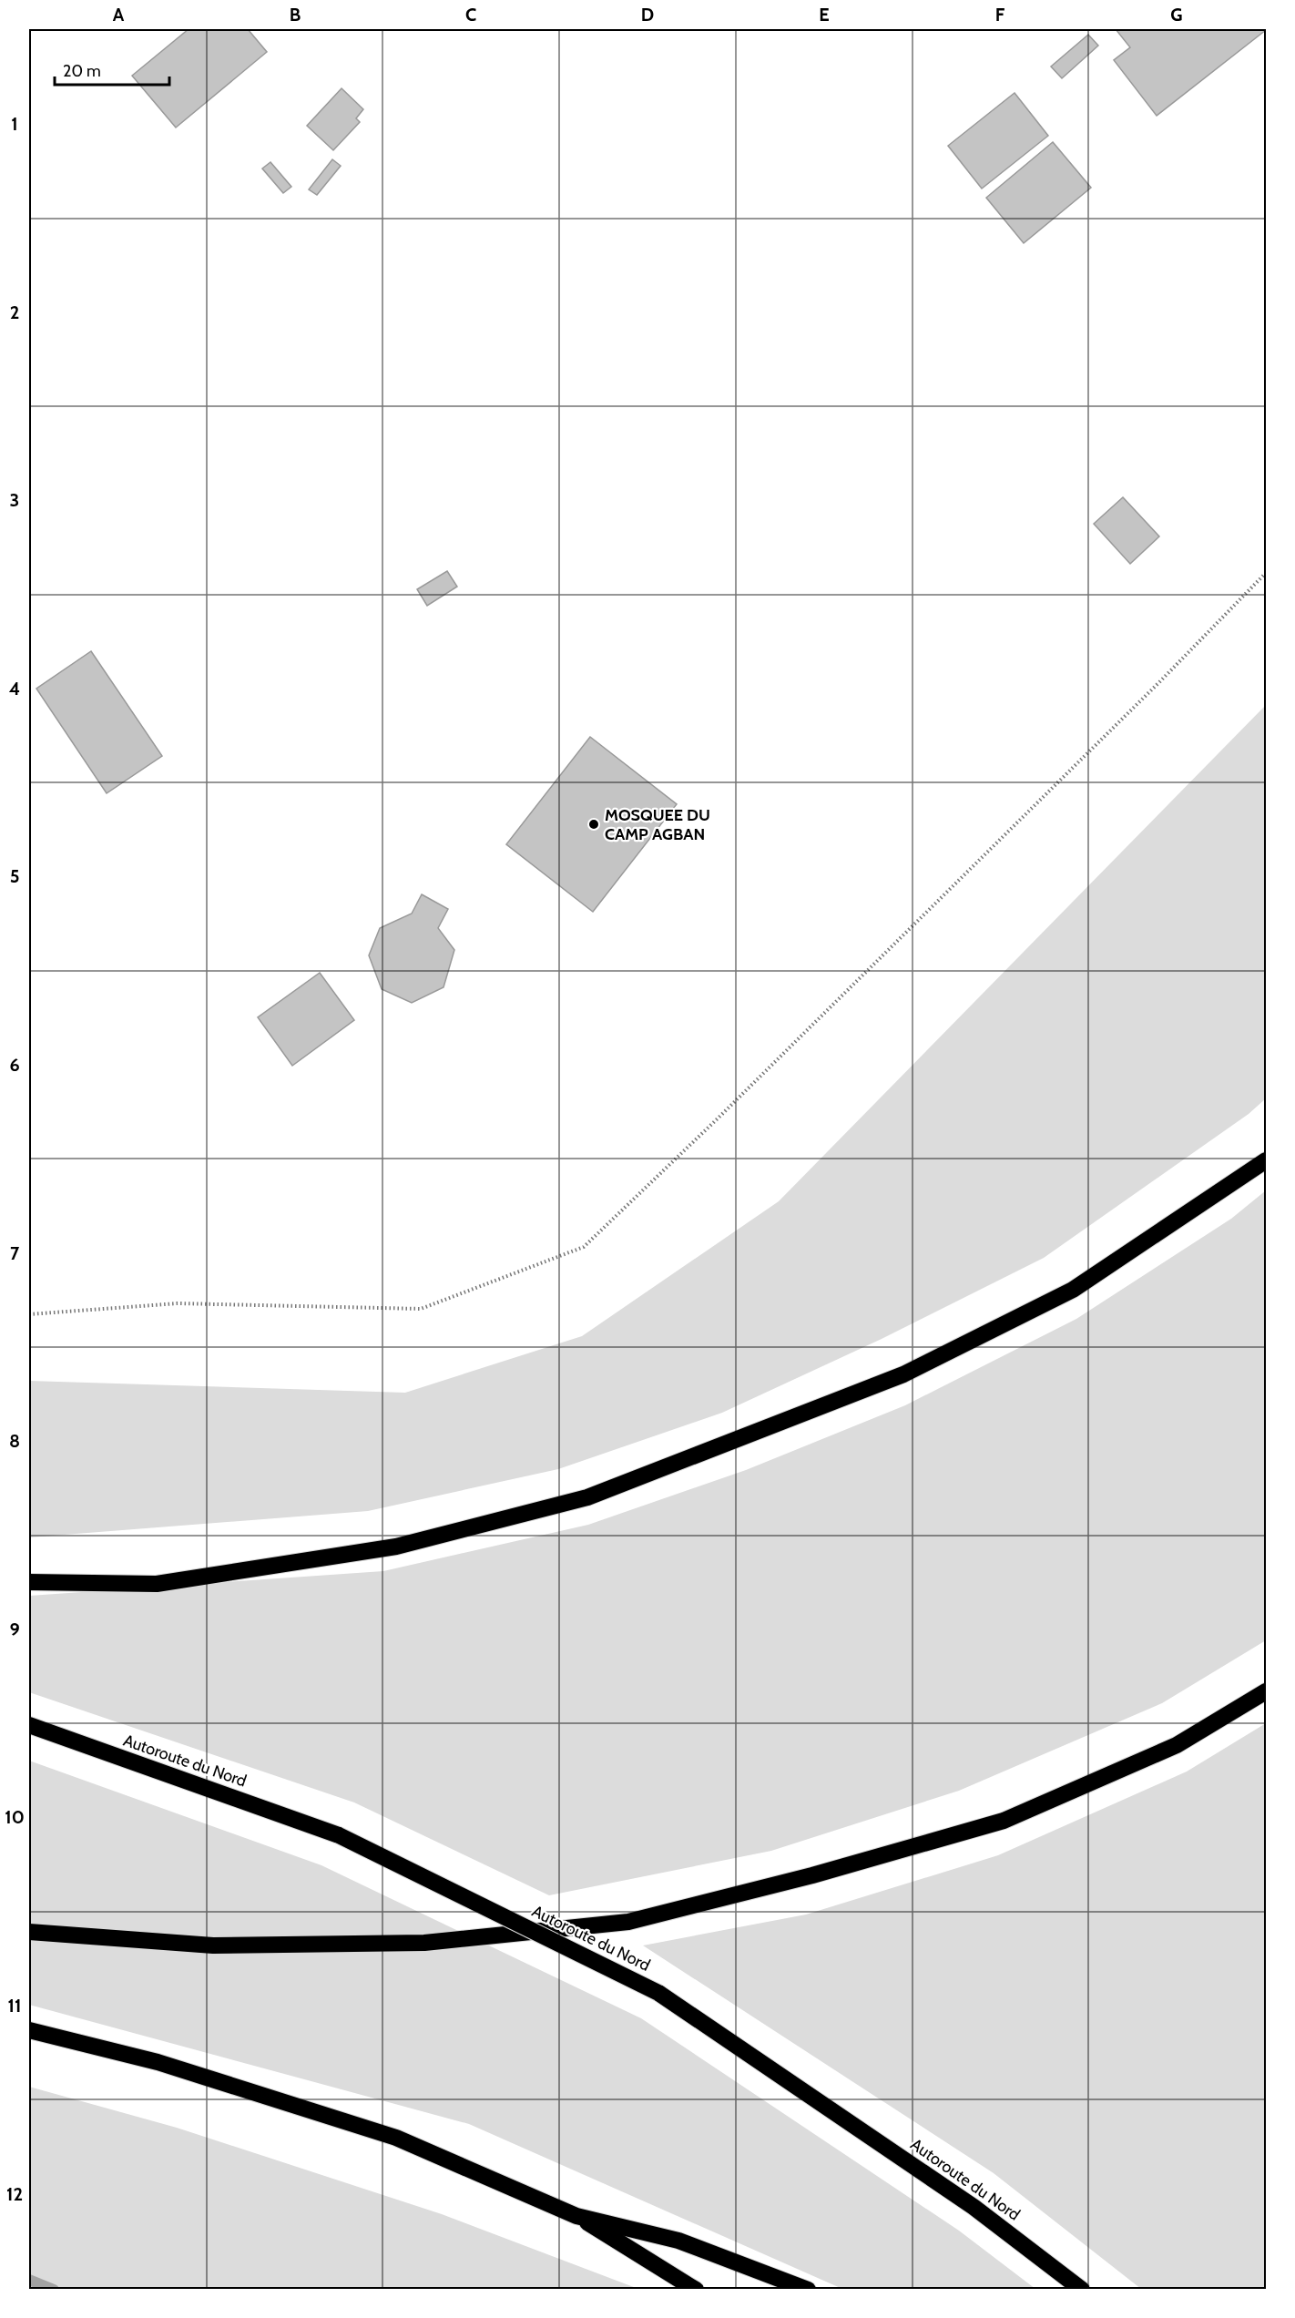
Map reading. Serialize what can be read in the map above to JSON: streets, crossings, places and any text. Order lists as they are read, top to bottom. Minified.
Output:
{"streets":{"highway":["Autoroute du Nord"]},"places":["MOSQUEE DU CAMP AGBAN"],"scale_bar":"20 m","grid":{"columns":["A","B","C","D","E","F","G"],"rows":["1","2","3","4","5","6","7","8","9","10","11","12"]}}
